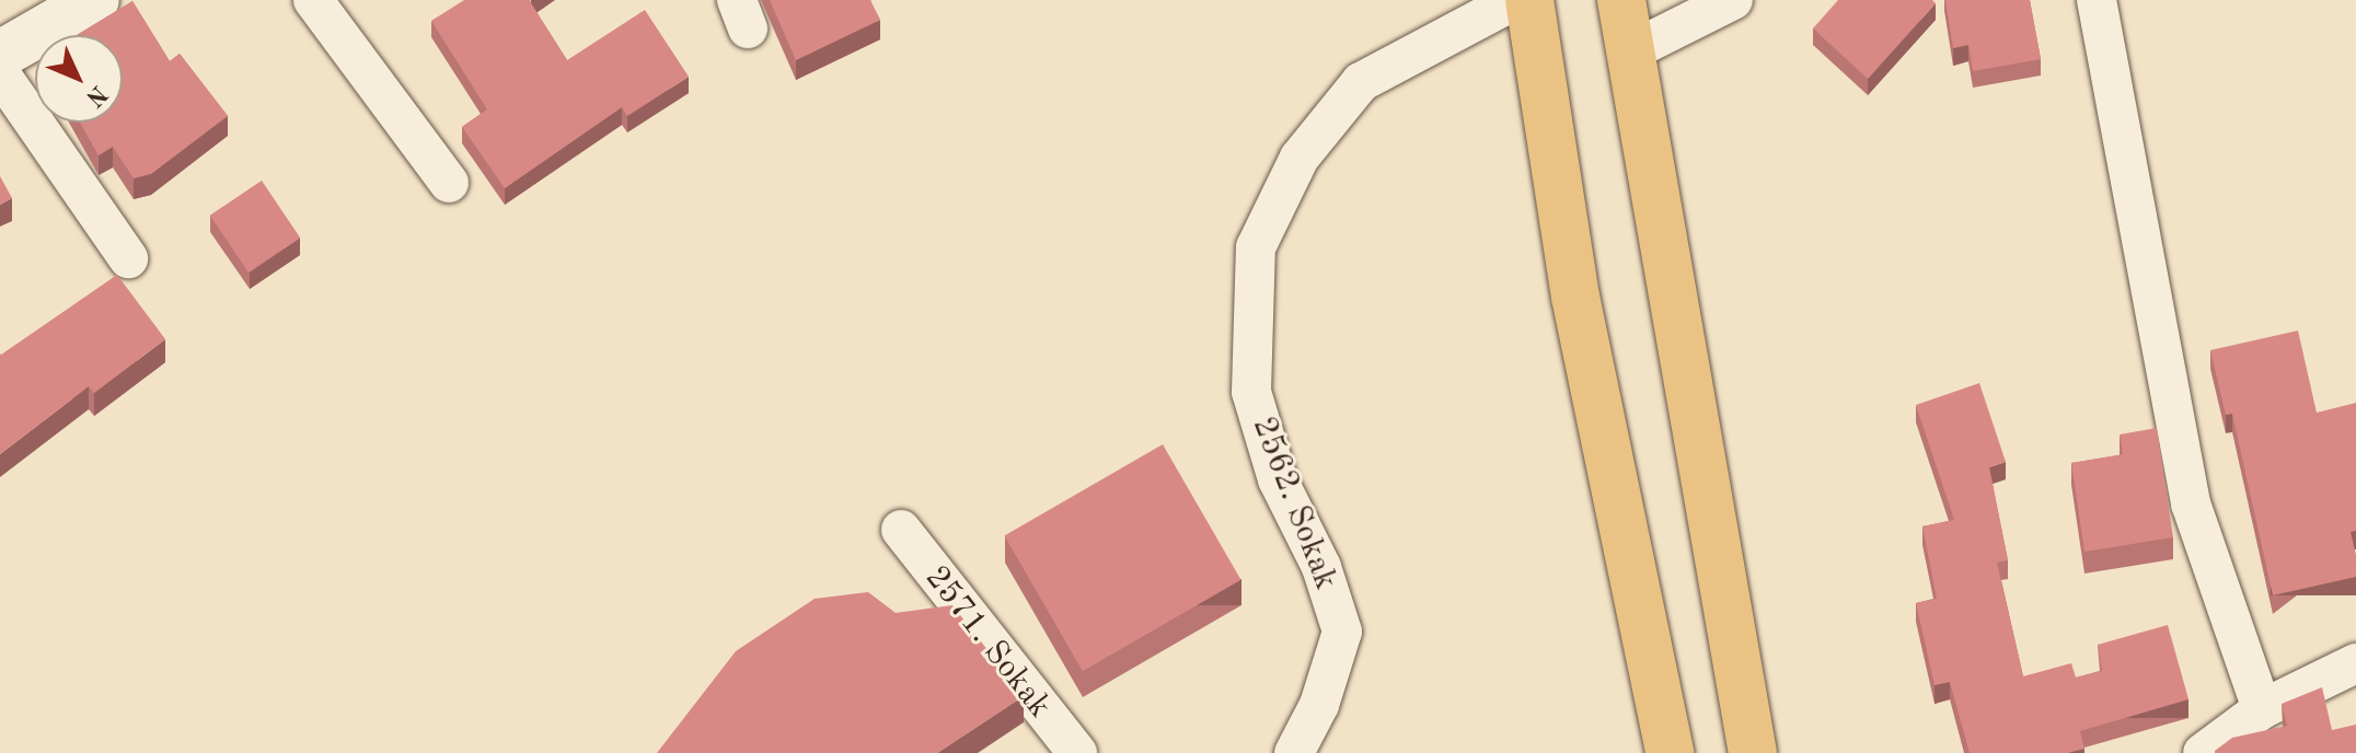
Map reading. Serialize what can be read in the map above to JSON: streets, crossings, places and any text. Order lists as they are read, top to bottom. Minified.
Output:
{"streets":{"street":["2562. Sokak","2571. Sokak"]},"north":"bottom right"}
